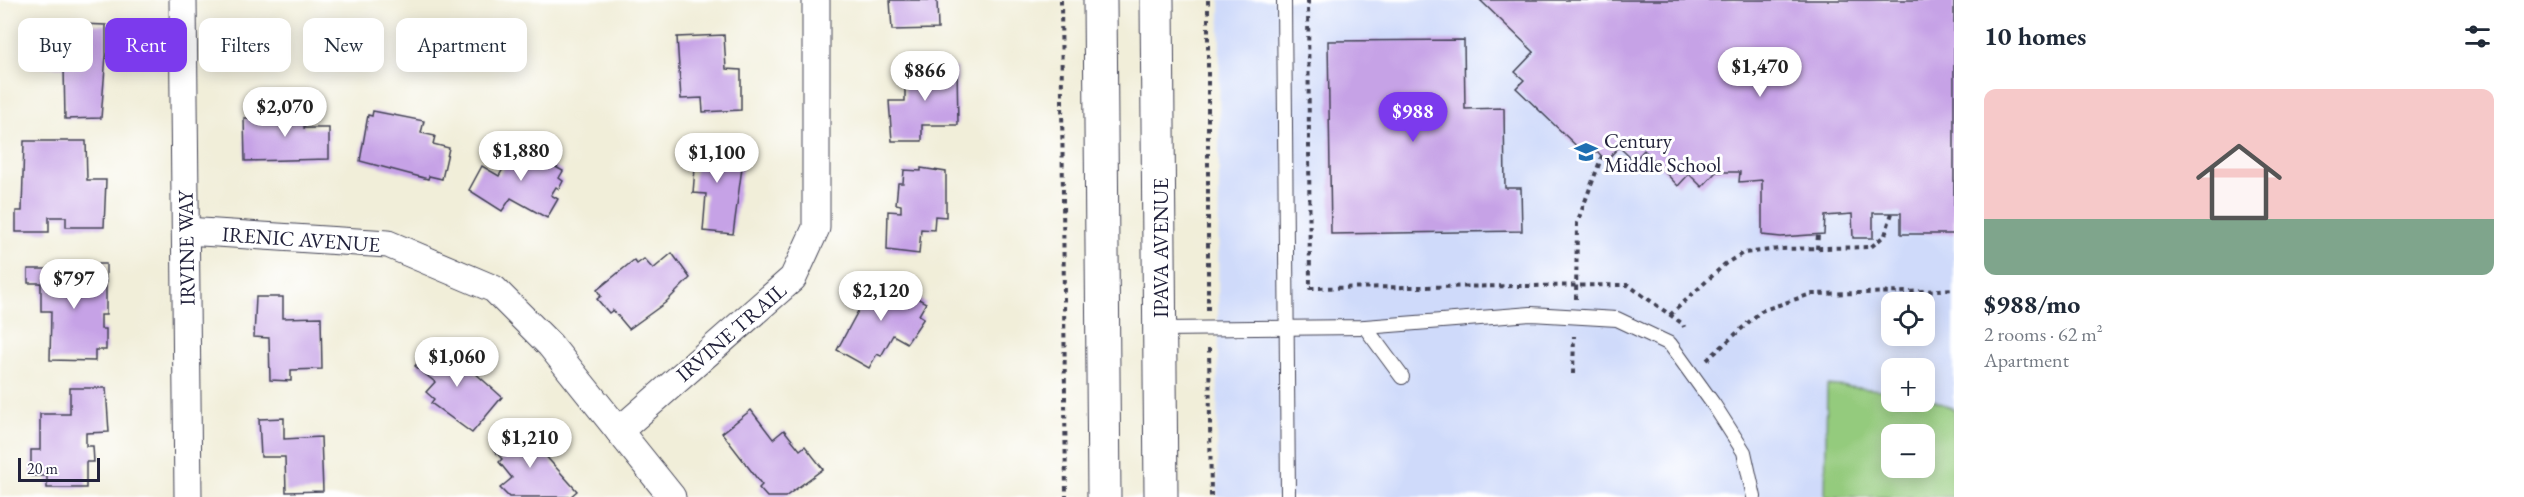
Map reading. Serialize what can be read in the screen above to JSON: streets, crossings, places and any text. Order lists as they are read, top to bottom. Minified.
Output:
{"streets":{"street":["IRENIC AVENUE","IRVINE WAY","IPAVA AVENUE","IRVINE TRAIL"]},"crossings":[["IRENIC AVENUE","IRVINE WAY"],["IRENIC AVENUE","IRVINE TRAIL"]],"places":{"school or university":["Century Middle School"]},"scale_bar":"20 m","page":{"heading":"10 homes","chip":["Buy","Rent","Filters","New","Apartment"],"price":["$1,470","$866","$2,070","$988","$1,880","$1,100","$797","$2,120","$1,060","$1,210"],"list":[{"name":"$988/mo","note":"2 rooms · 62 m² · Apartment"}],"map_buttons":["+","−"],"scale":"20 m"}}
